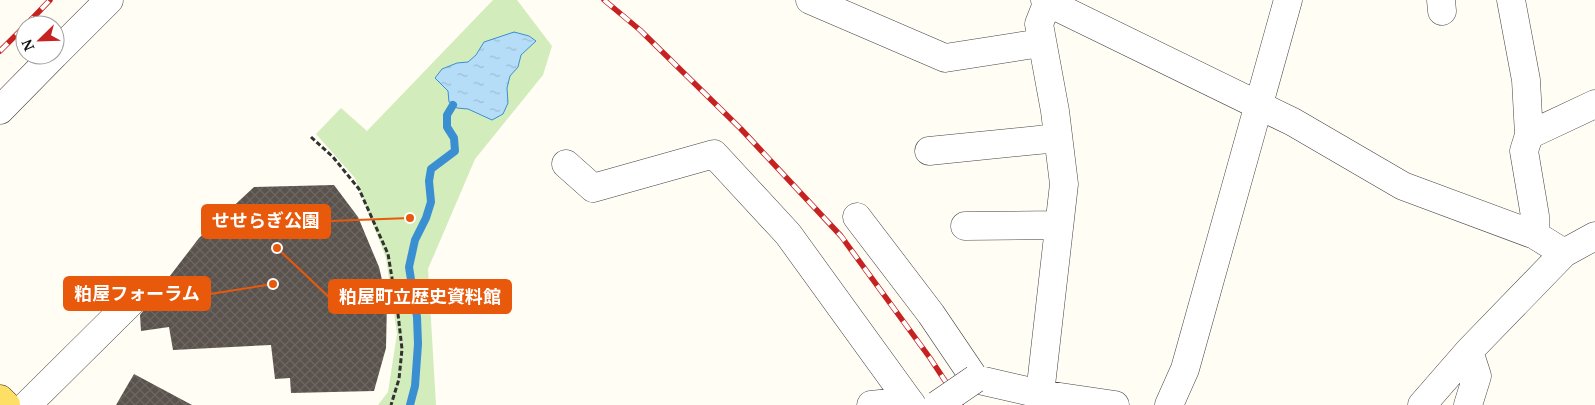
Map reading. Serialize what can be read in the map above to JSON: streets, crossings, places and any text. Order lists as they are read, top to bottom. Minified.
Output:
{"places":["せせらぎ公園","粕屋町立歴史資料館","粕屋フォーラム"],"north":"bottom left"}
